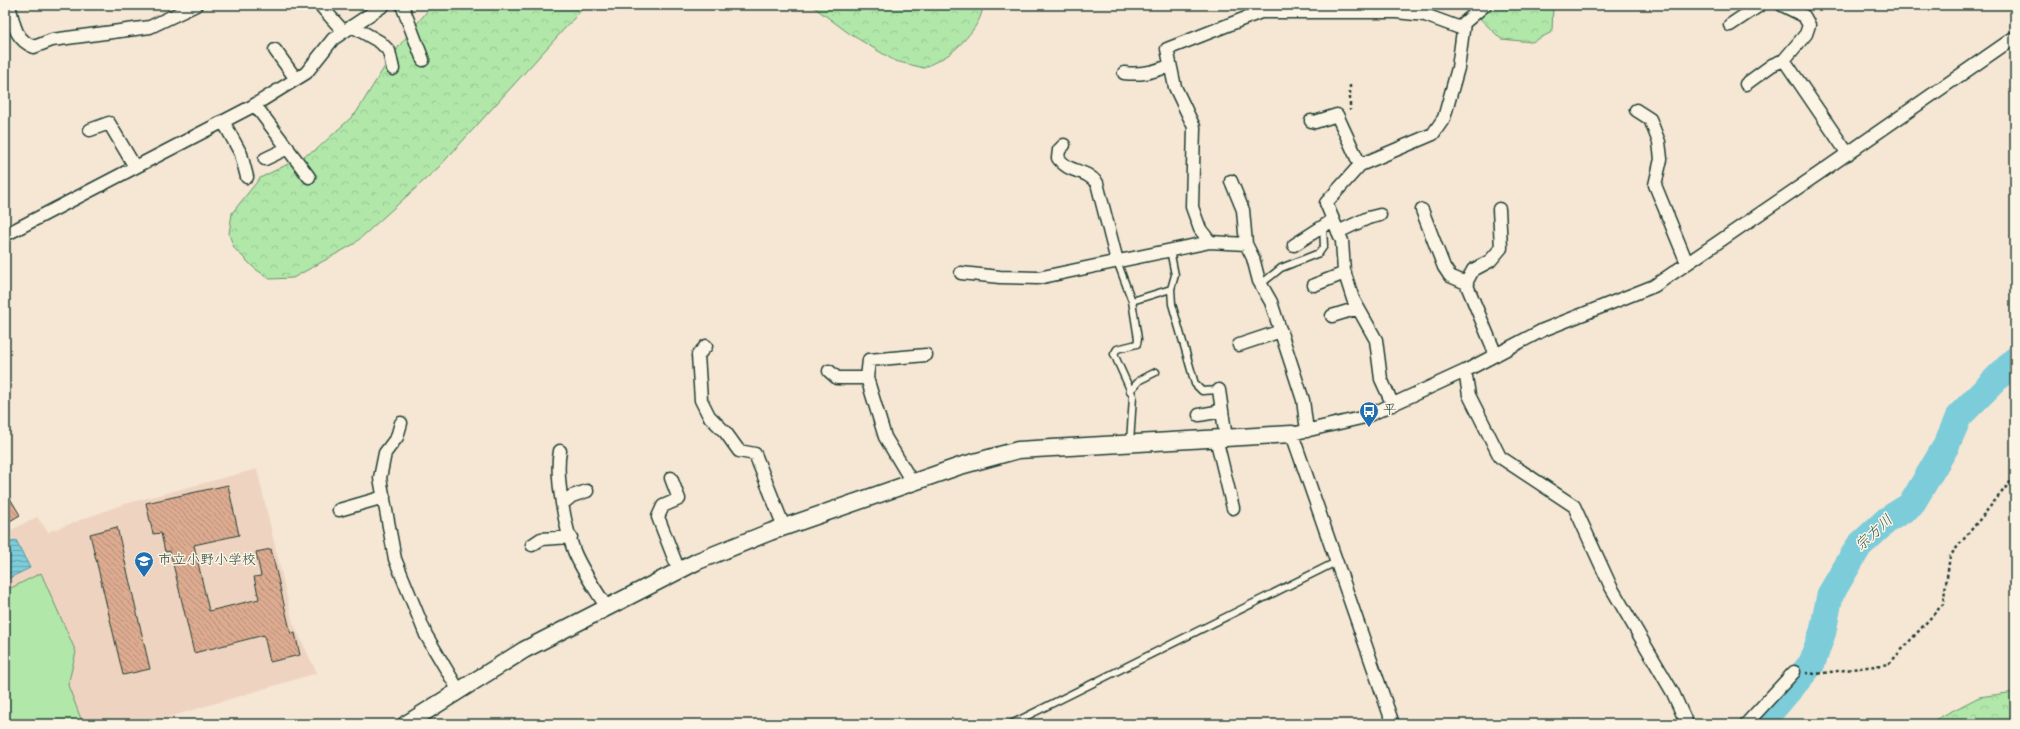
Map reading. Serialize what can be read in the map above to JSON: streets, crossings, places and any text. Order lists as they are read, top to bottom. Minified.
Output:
{"water":["宗方川"],"places":{"bus stop":["平"],"school or university":["市立小野小学校"]}}
